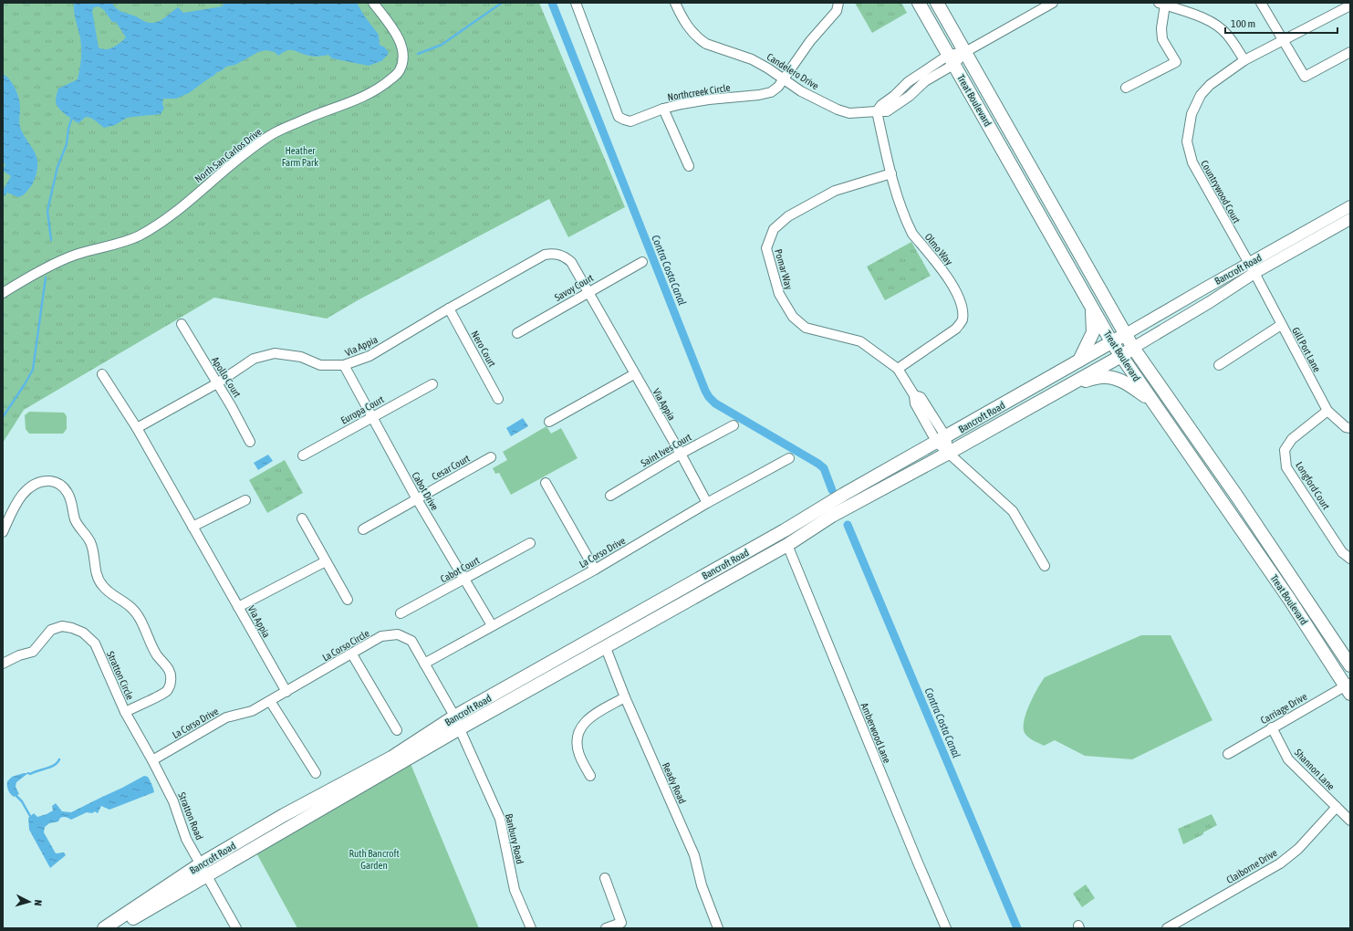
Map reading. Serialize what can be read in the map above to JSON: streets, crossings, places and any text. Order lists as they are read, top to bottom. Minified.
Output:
{"streets":{"main road":["Treat Boulevard","Bancroft Road"],"street":["Candelero Drive","Northcreek Circle","North San Carlos Drive","Countrywood Court","Olmo Way","Pomar Way","Savoy Court","Via Appia","Nero Court","Gill Port Lane","Apollo Court","Europa Court","Saint Ives Court","Cesar Court","Longford Court","Cabot Drive","La Corso Drive","Cabot Court","La Corso Circle","Stratton Circle","Carriage Drive","Amberwood Lane","Shannon Lane","Ready Road","Stratton Road","Banbury Road","Claiborne Drive"]},"crossings":[["Candelero Drive","Northcreek Circle"],["Candelero Drive","Olmo Way"],["Treat Boulevard","Bancroft Road"],["Treat Boulevard","Carriage Drive"],["Countrywood Court","Bancroft Road"],["Countrywood Court","Gill Port Lane"],["Olmo Way","Pomar Way"],["Pomar Way","Bancroft Road"],["Bancroft Road","Gill Port Lane"],["Bancroft Road","La Corso Circle"],["Bancroft Road","Amberwood Lane"],["Bancroft Road","Ready Road"],["Bancroft Road","Stratton Road"],["Bancroft Road","Banbury Road"],["Savoy Court","Via Appia"],["Via Appia","Nero Court"],["Via Appia","Apollo Court"],["Via Appia","Saint Ives Court"],["Via Appia","Cabot Drive"],["Via Appia","La Corso Drive"],["Via Appia","La Corso Circle"],["Gill Port Lane","Longford Court"],["Europa Court","Cabot Drive"],["Cesar Court","Cabot Drive"],["Cabot Drive","La Corso Drive"],["Cabot Drive","Cabot Court"],["La Corso Drive","La Corso Circle"],["La Corso Drive","Stratton Road"],["La Corso Circle","Banbury Road"],["Stratton Circle","Stratton Road"],["Carriage Drive","Shannon Lane"],["Shannon Lane","Claiborne Drive"]],"water":["Contra Costa Canal"],"parks":["Heather Farm Park","Ruth Bancroft Garden"],"scale_bar":"100 m","north":"right"}
